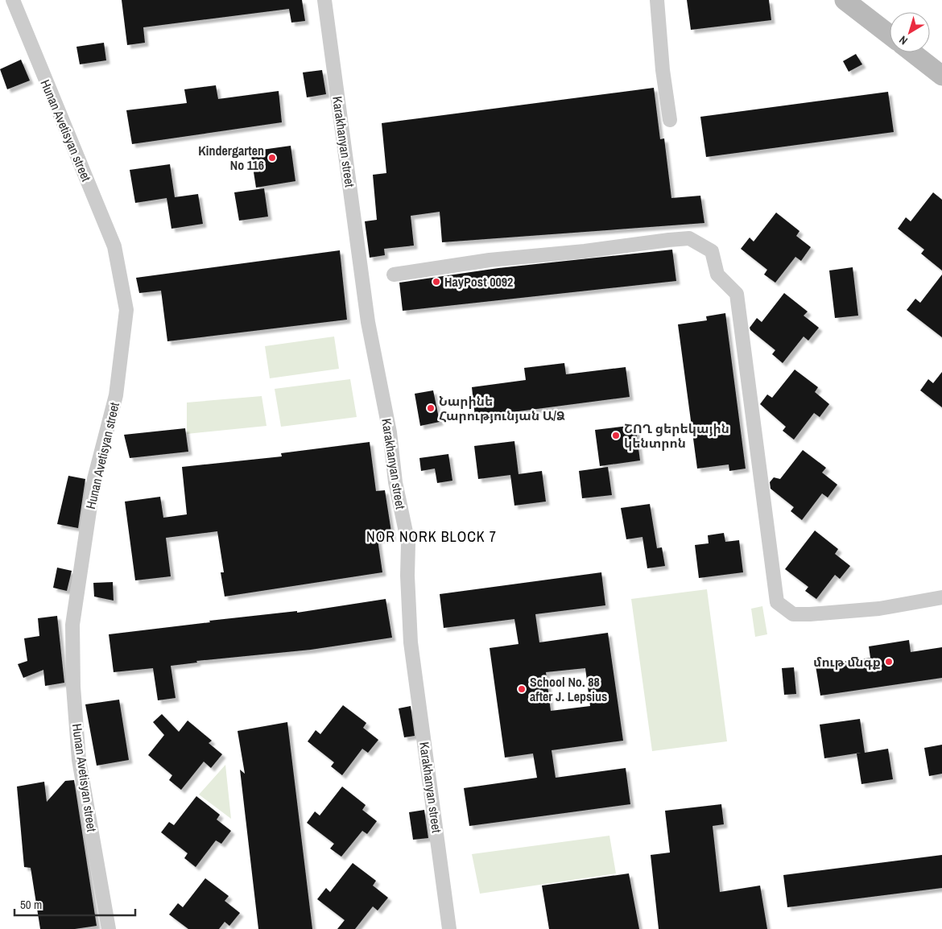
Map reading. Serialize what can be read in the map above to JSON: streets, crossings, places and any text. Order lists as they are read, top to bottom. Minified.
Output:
{"streets":{"street":["Hunan Avetisyan street","Karakhanyan street"]},"districts":["NOR NORK BLOCK 7"],"places":["Kindergarten No 116","HayPost 0092","Նարինե Հարությունյան Ա/Ձ","ՇՈՂ ցերեկային կենտրոն","մութ մնգք","School No. 88 after J. Lepsius"],"scale_bar":"50 m","north":"bottom left"}
